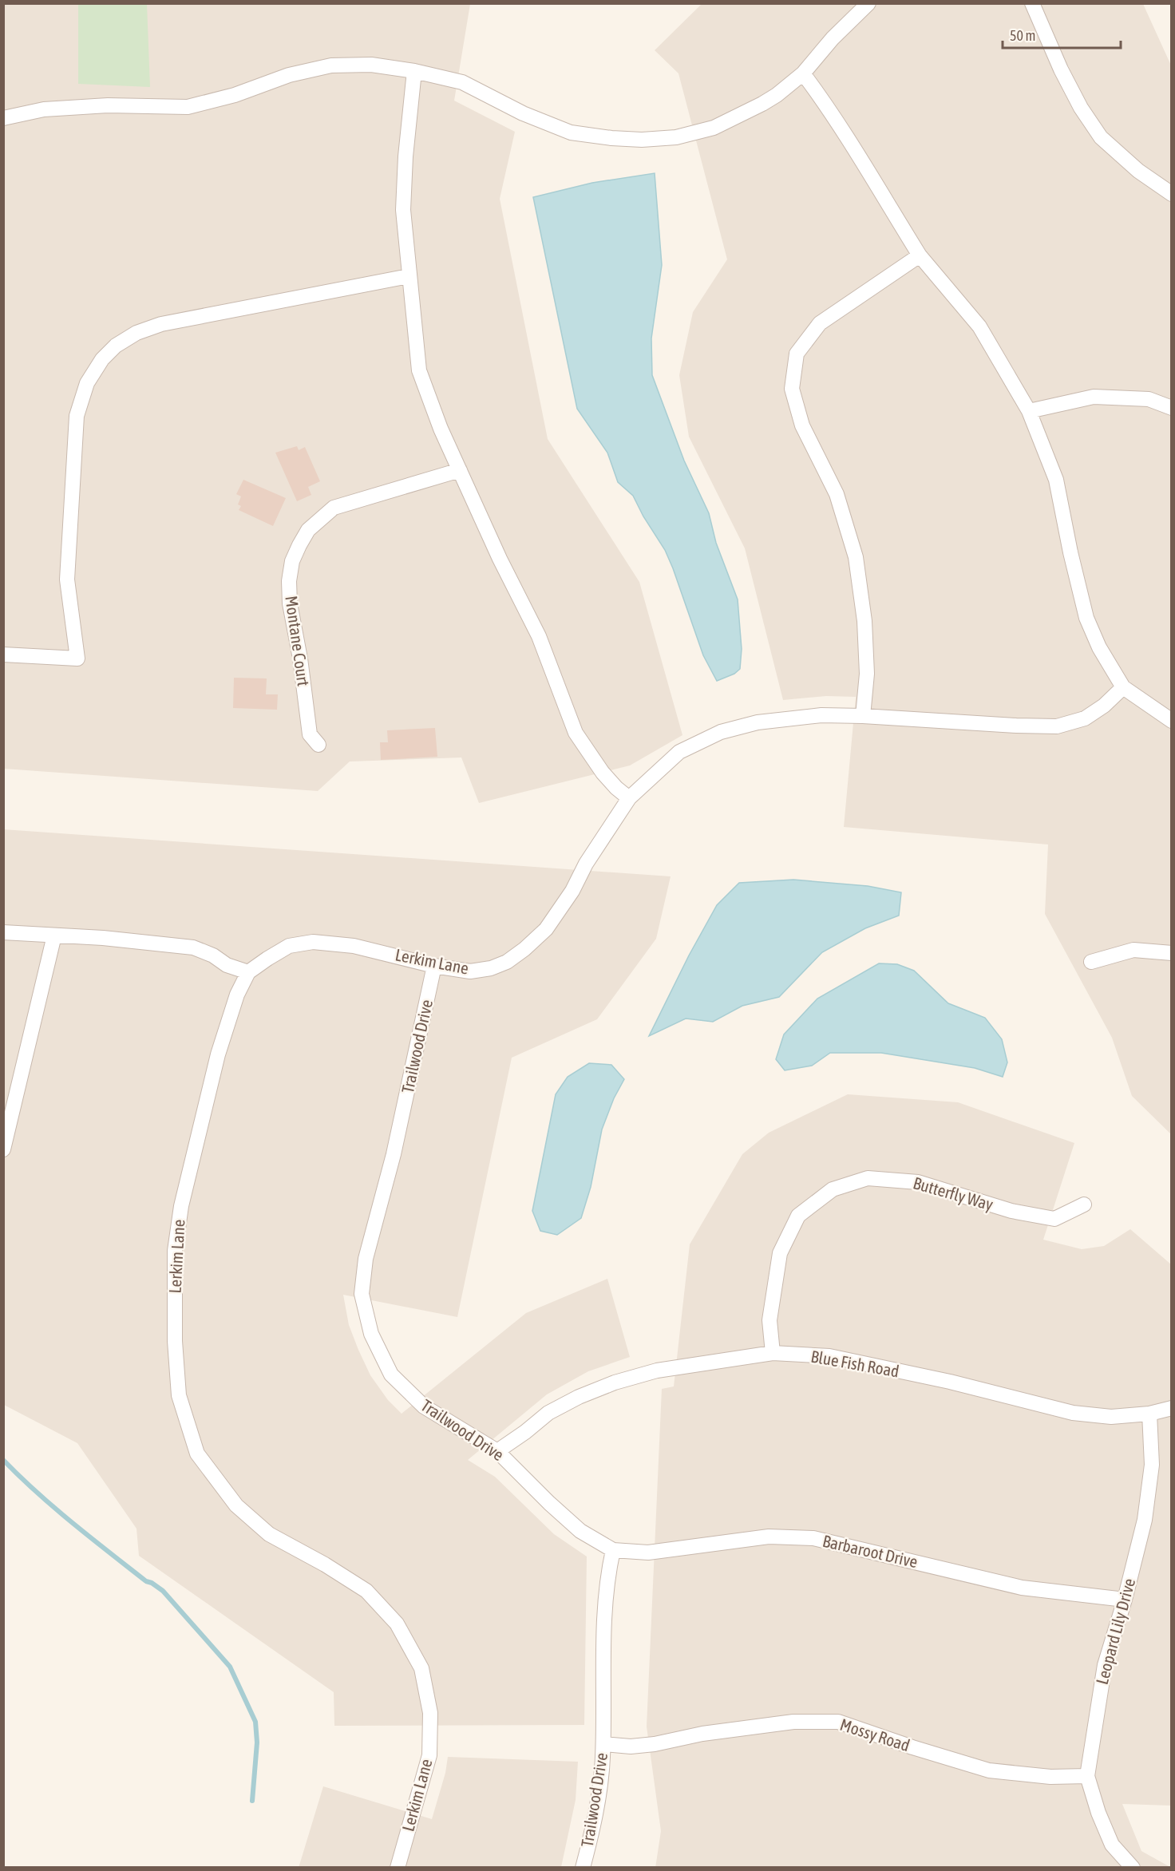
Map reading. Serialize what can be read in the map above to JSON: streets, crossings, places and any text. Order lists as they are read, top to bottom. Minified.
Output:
{"streets":{"street":["Montane Court","Lerkim Lane","Trailwood Drive","Butterfly Way","Blue Fish Road","Barbaroot Drive","Leopard Lily Drive","Mossy Road"]},"crossings":[["Lerkim Lane","Trailwood Drive"],["Trailwood Drive","Blue Fish Road"],["Trailwood Drive","Barbaroot Drive"],["Trailwood Drive","Mossy Road"],["Butterfly Way","Blue Fish Road"],["Blue Fish Road","Leopard Lily Drive"],["Barbaroot Drive","Leopard Lily Drive"],["Leopard Lily Drive","Mossy Road"]],"scale_bar":"50 m"}
